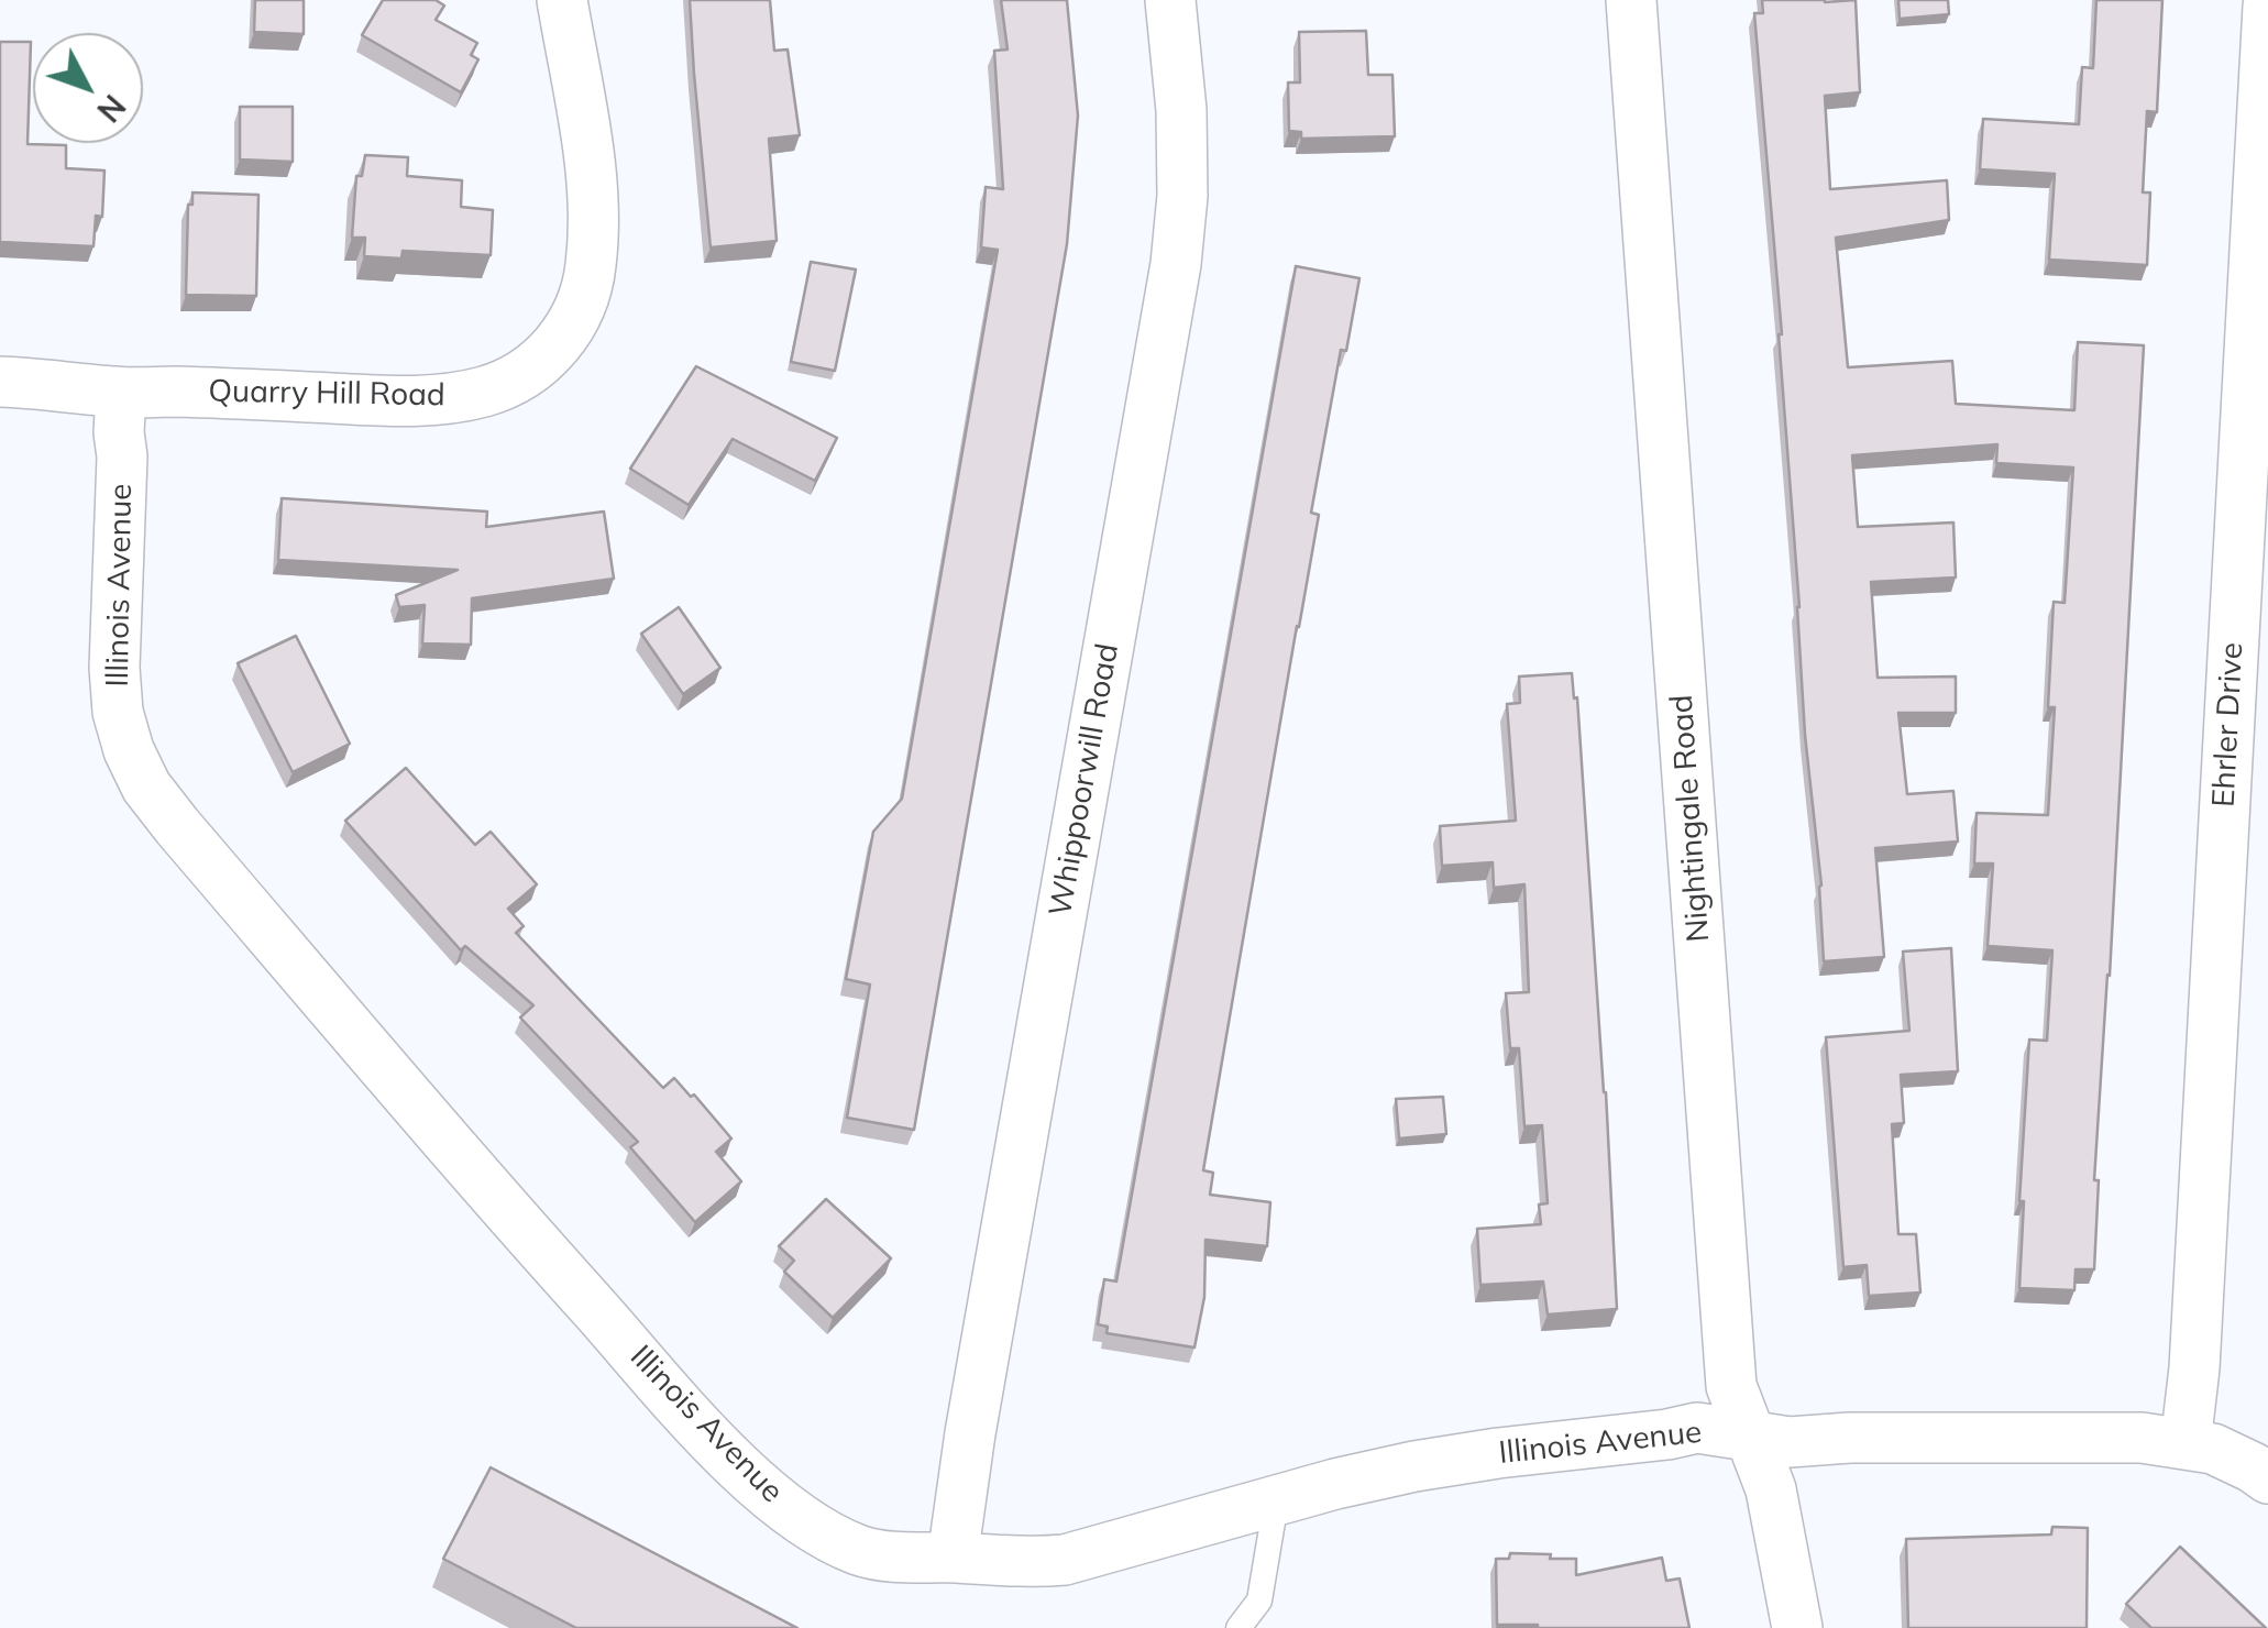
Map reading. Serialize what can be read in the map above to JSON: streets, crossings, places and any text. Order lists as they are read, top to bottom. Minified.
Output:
{"streets":{"street":["Quarry Hill Road","Illinois Avenue","Ehrler Drive","Whippoorwill Road","Nightingale Road"]},"crossings":[["Quarry Hill Road","Illinois Avenue"],["Illinois Avenue","Ehrler Drive"],["Illinois Avenue","Whippoorwill Road"],["Illinois Avenue","Nightingale Road"]],"north":"bottom right"}
